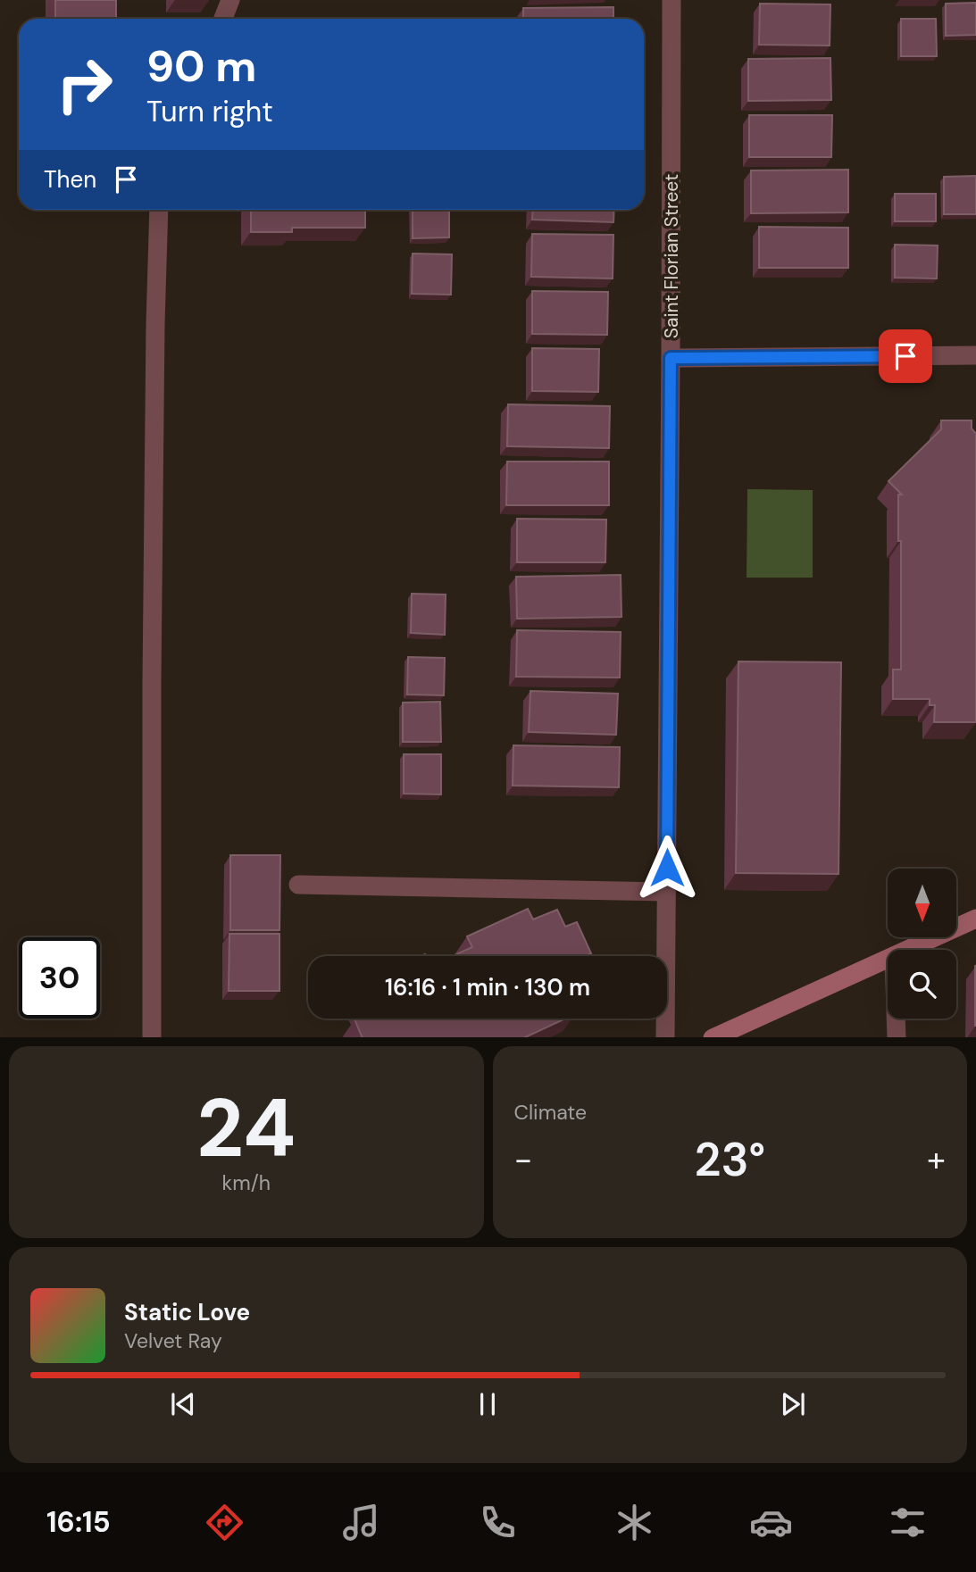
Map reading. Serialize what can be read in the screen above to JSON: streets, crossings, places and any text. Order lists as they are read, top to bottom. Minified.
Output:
{"streets":{"street":["Saint Florian Street"]},"north":"bottom","page":{"turn":["90 m","Turn right"],"then":"Then","limit":"30","trip":"16:16 · 1 min · 130 m","tile":[["24","km/h"],"Climate"],"heat":["−","23°","+"],"song":["Static Love","Velvet Ray"],"tabs":"16:15"}}
